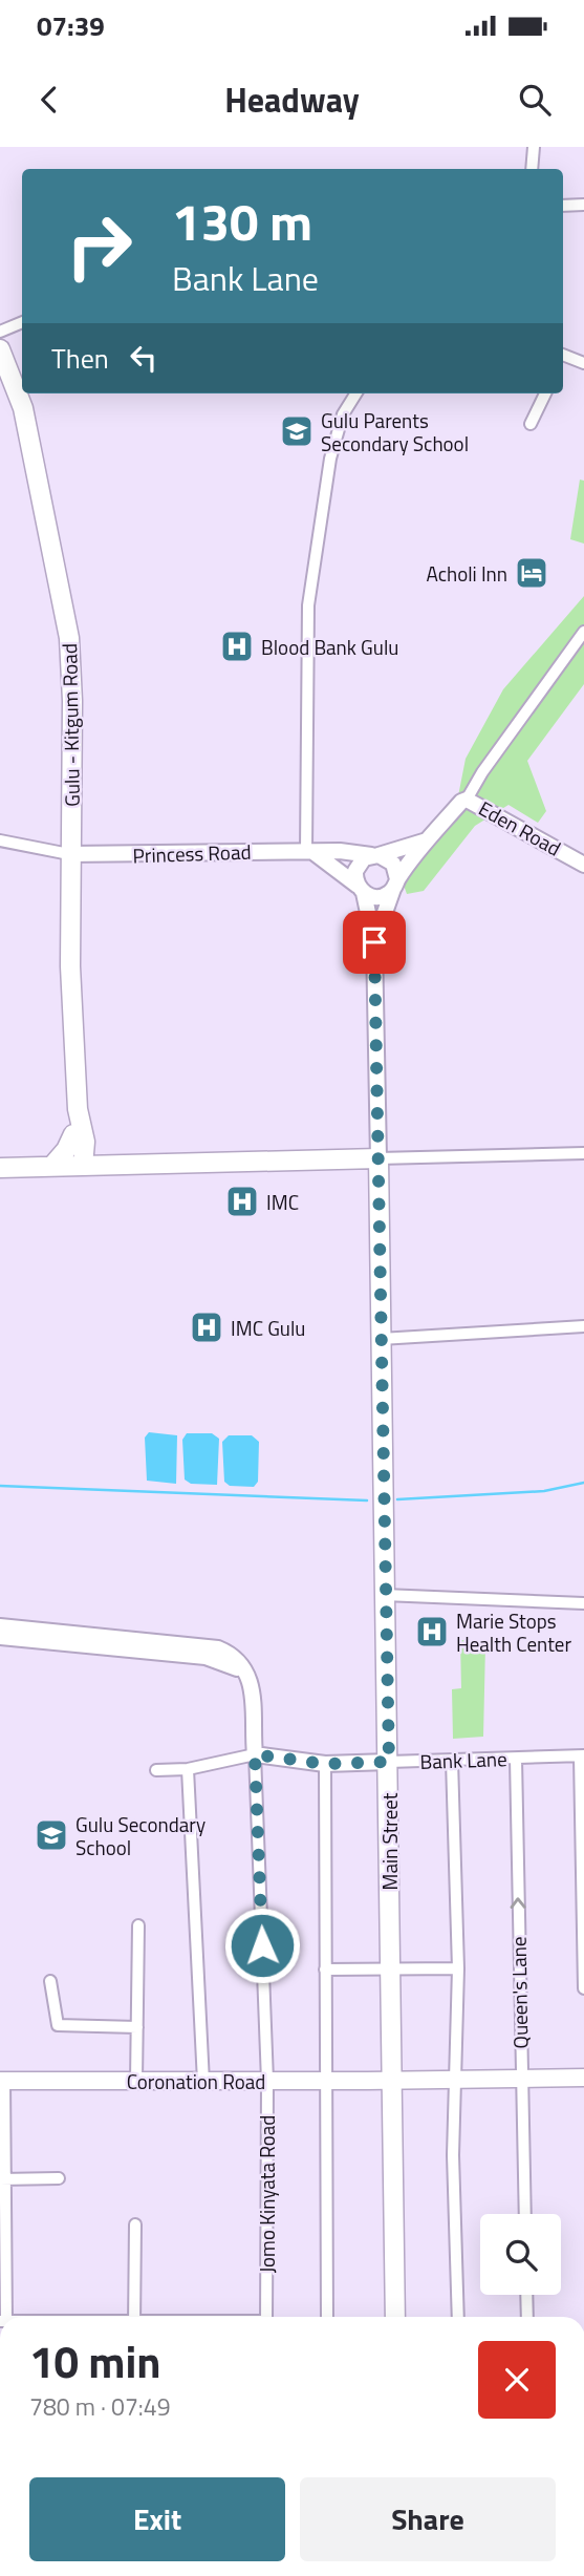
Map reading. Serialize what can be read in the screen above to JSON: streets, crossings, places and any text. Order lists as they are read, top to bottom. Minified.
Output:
{"streets":{"main road":["Gulu - Kitgum Road","Main Street","Coronation Road"],"street":["Eden Road","Princess Road","Bank Lane","Queen's Lane","Jomo Kinyata Road"]},"crossings":[["Gulu - Kitgum Road","Princess Road"],["Eden Road","Princess Road"],["Eden Road","Main Street"],["Bank Lane","Main Street"],["Bank Lane","Queen's Lane"],["Bank Lane","Jomo Kinyata Road"],["Main Street","Coronation Road"],["Queen's Lane","Coronation Road"],["Coronation Road","Jomo Kinyata Road"]],"places":{"school or university":["Gulu Parents Secondary School","Gulu Secondary School"],"hotel":["Acholi Inn"],"hospital":["Blood Bank Gulu","IMC","IMC Gulu","Marie Stops Health Center"]},"page":{"status":"07:39","header":"Headway","turn":["130 m","Bank Lane"],"then":"Then","heading":["10 min","780 m · 07:49"],"buttons":["Exit","Share"]}}
